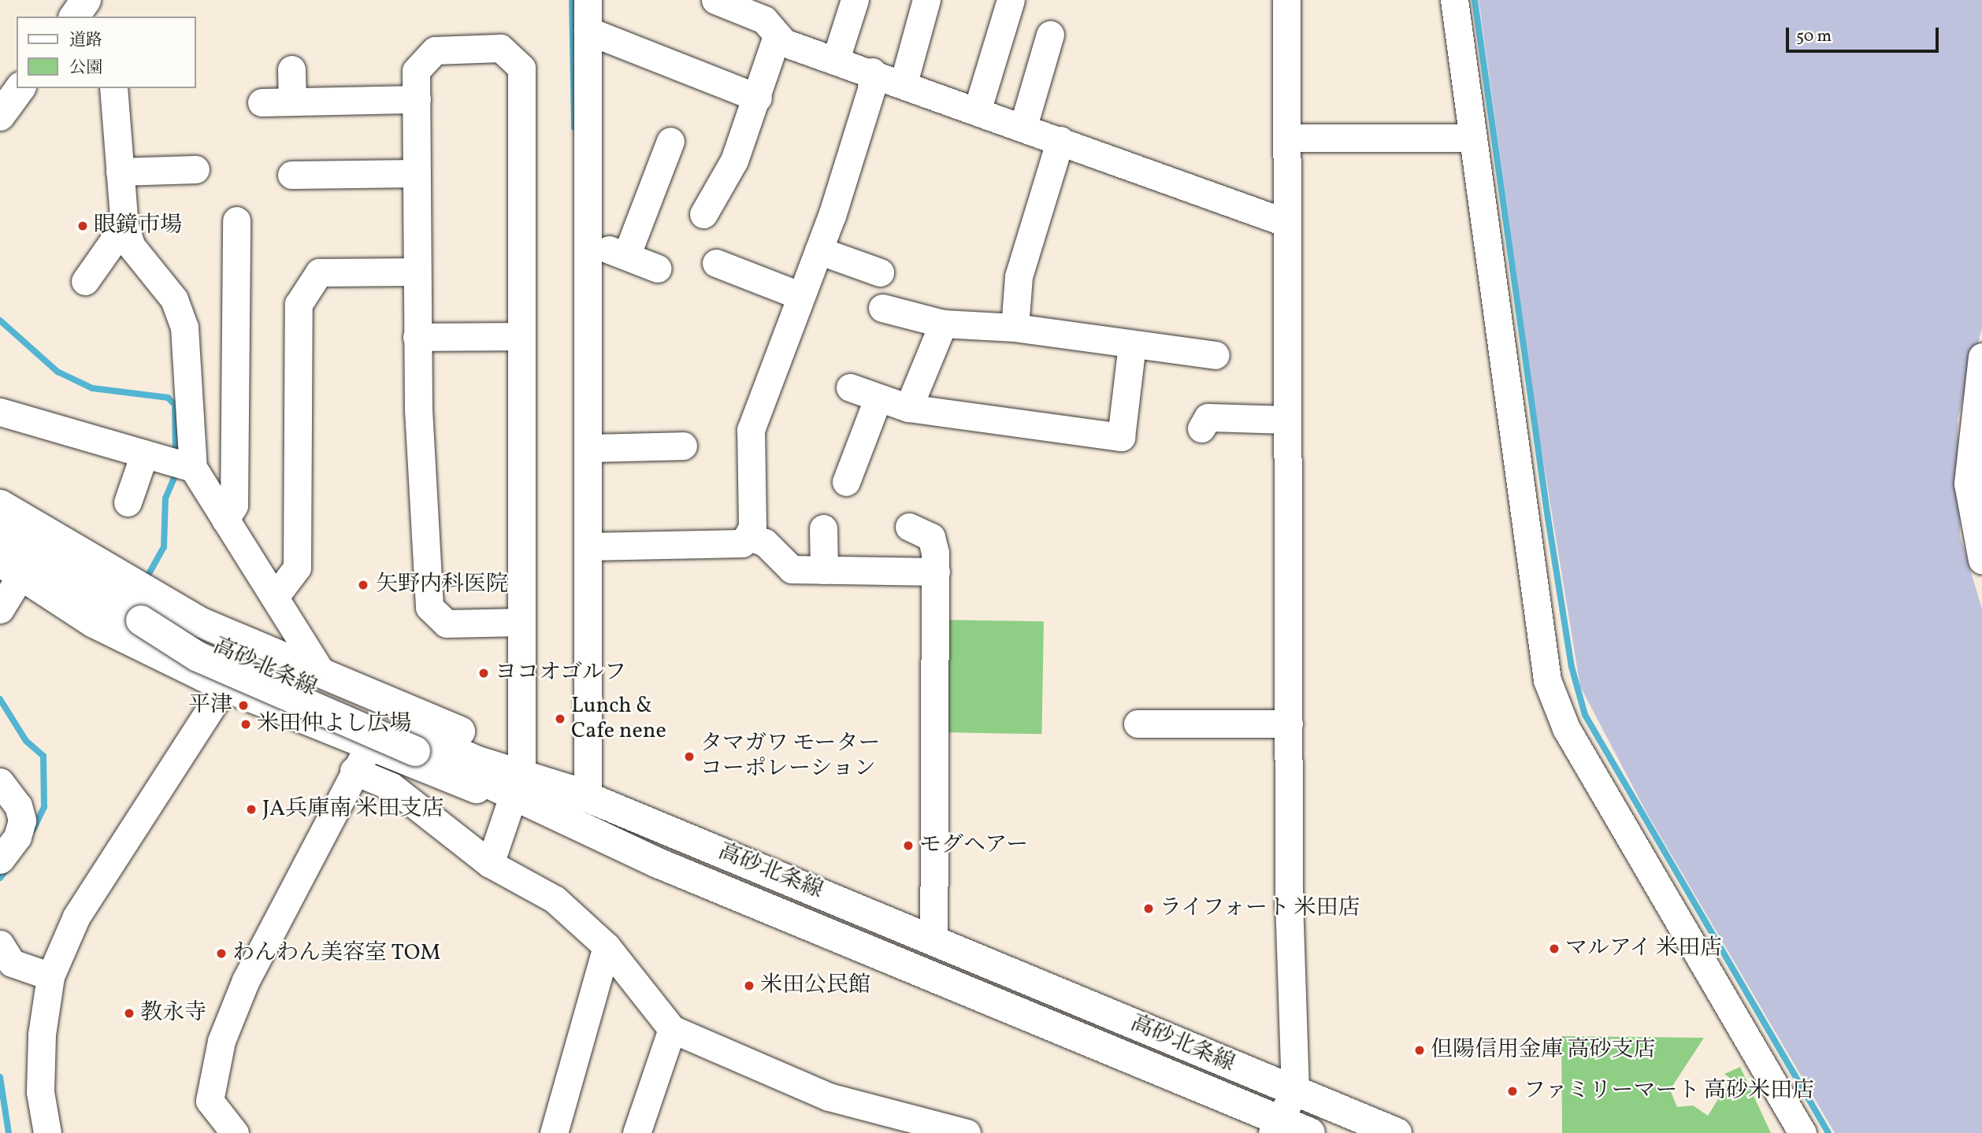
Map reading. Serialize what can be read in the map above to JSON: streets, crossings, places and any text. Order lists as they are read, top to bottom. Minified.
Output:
{"streets":{"main road":["高砂北条線"]},"places":["眼鏡市場","矢野内科医院","ヨコオゴルフ","平津","Lunch & Cafe nene","米田仲よし広場","タマガワ モーター コーポレーション","JA兵庫南 米田支店","モグヘアー","ライフォート 米田店","マルアイ 米田店","わんわん美容室 TOM","米田公民館","教永寺","但陽信用金庫 高砂支店","ファミリーマート 高砂米田店"],"legend":["道路","公園"],"scale_bar":"50 m"}
